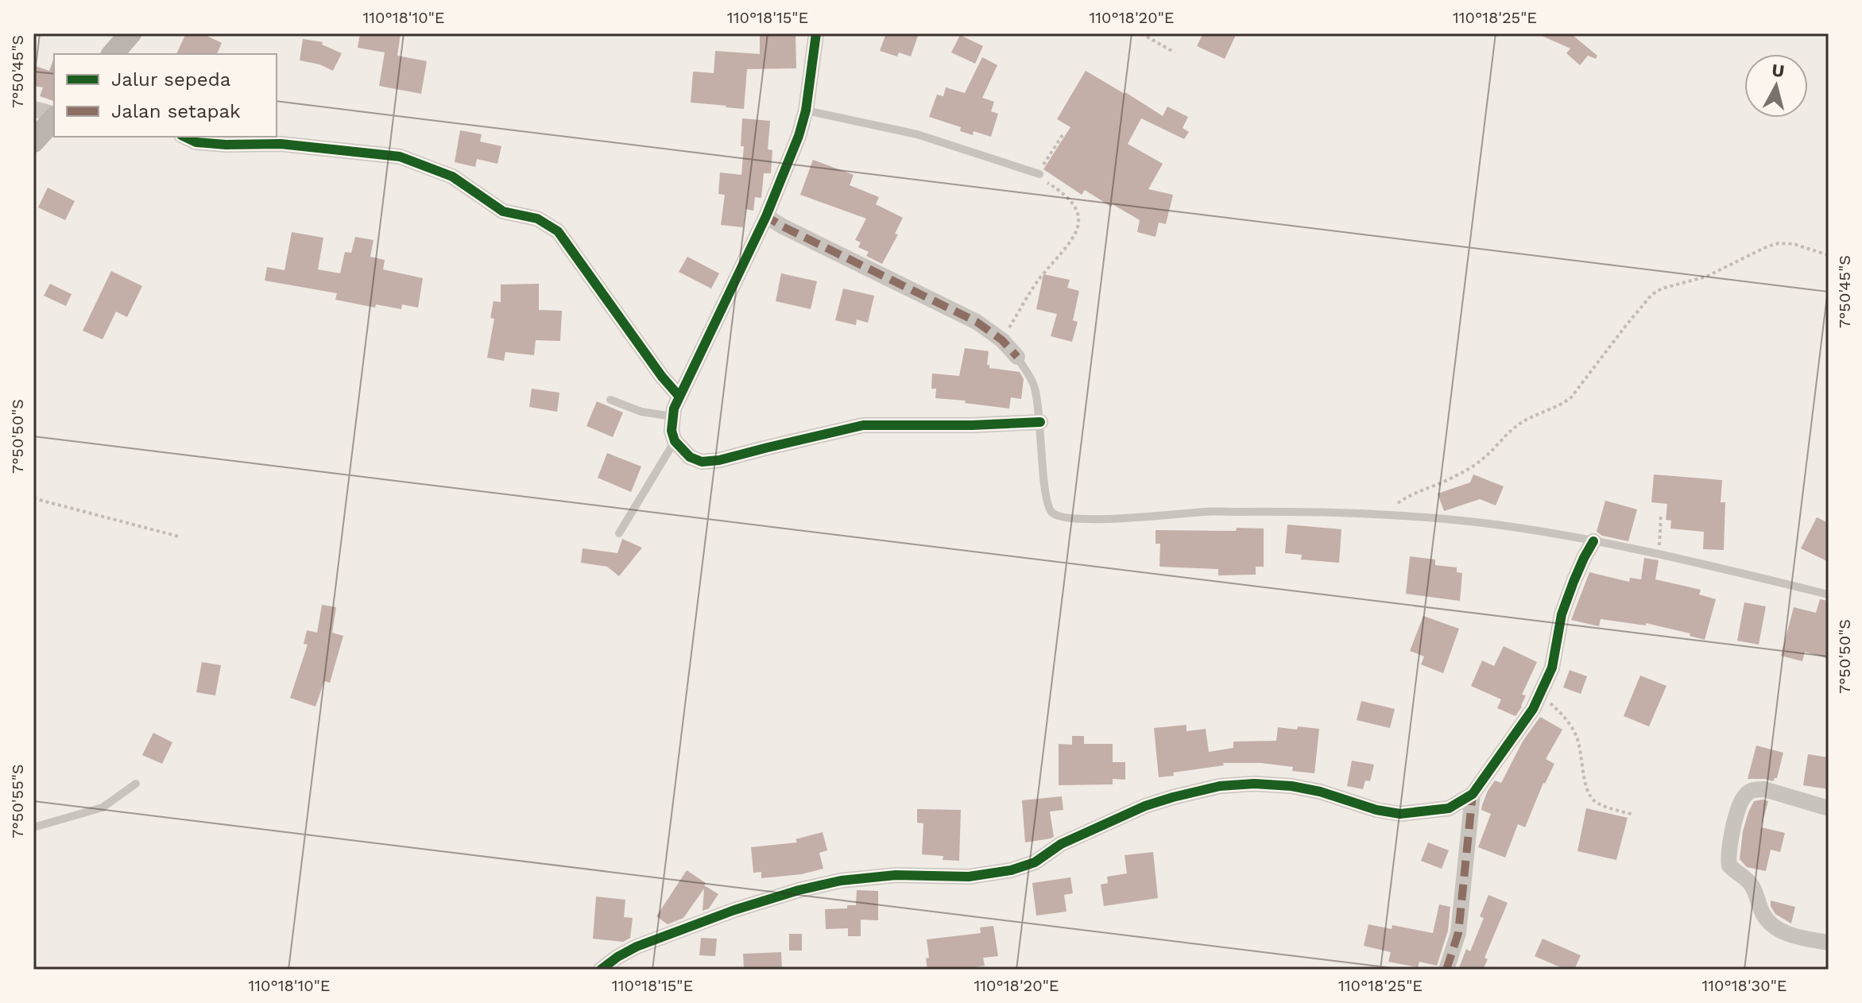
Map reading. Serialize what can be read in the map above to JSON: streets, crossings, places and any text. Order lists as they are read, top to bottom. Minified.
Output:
{"legend":["Jalur sepeda","Jalan setapak"],"north":"top","coordinates":["110°18'10\"E","110°18'15\"E","110°18'20\"E","110°18'25\"E","7°50'45\"S","7°50'50\"S","7°50'55\"S","110°18'30\"E"]}
